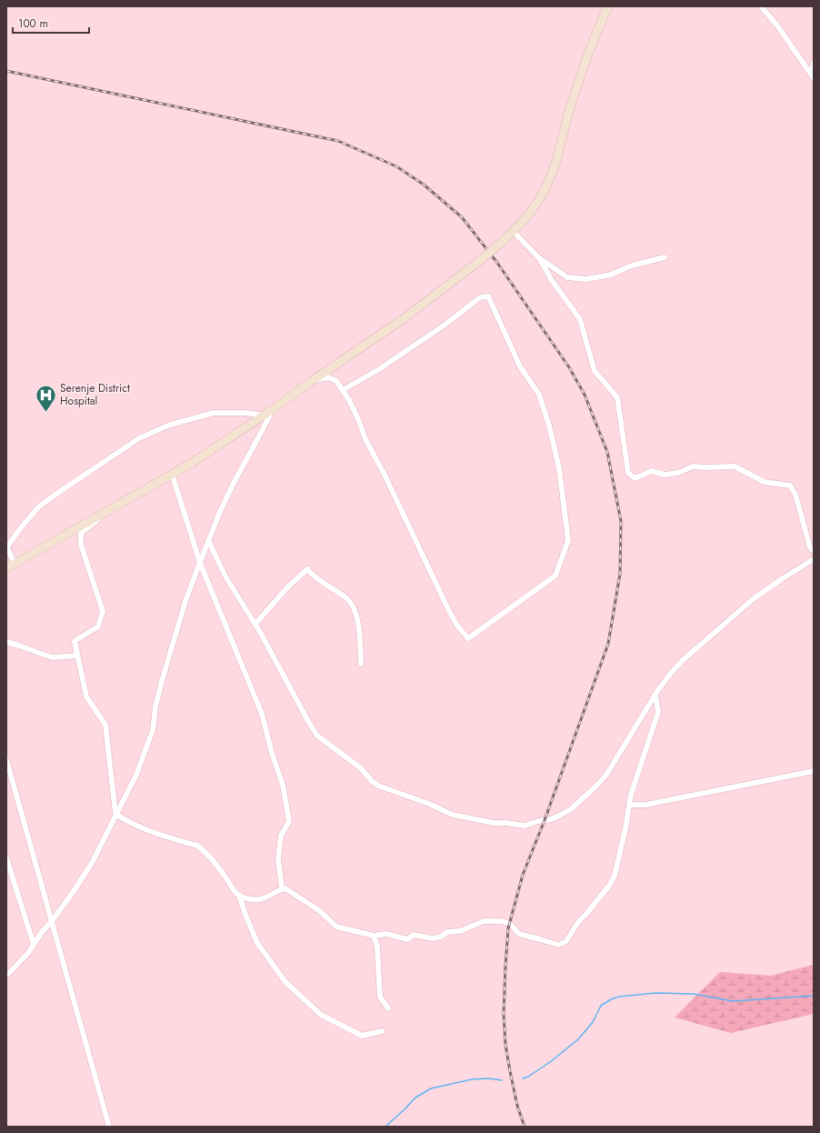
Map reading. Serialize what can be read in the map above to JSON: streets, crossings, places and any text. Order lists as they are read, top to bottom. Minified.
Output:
{"places":{"hospital":["Serenje District Hospital"]},"scale_bar":"100 m"}
